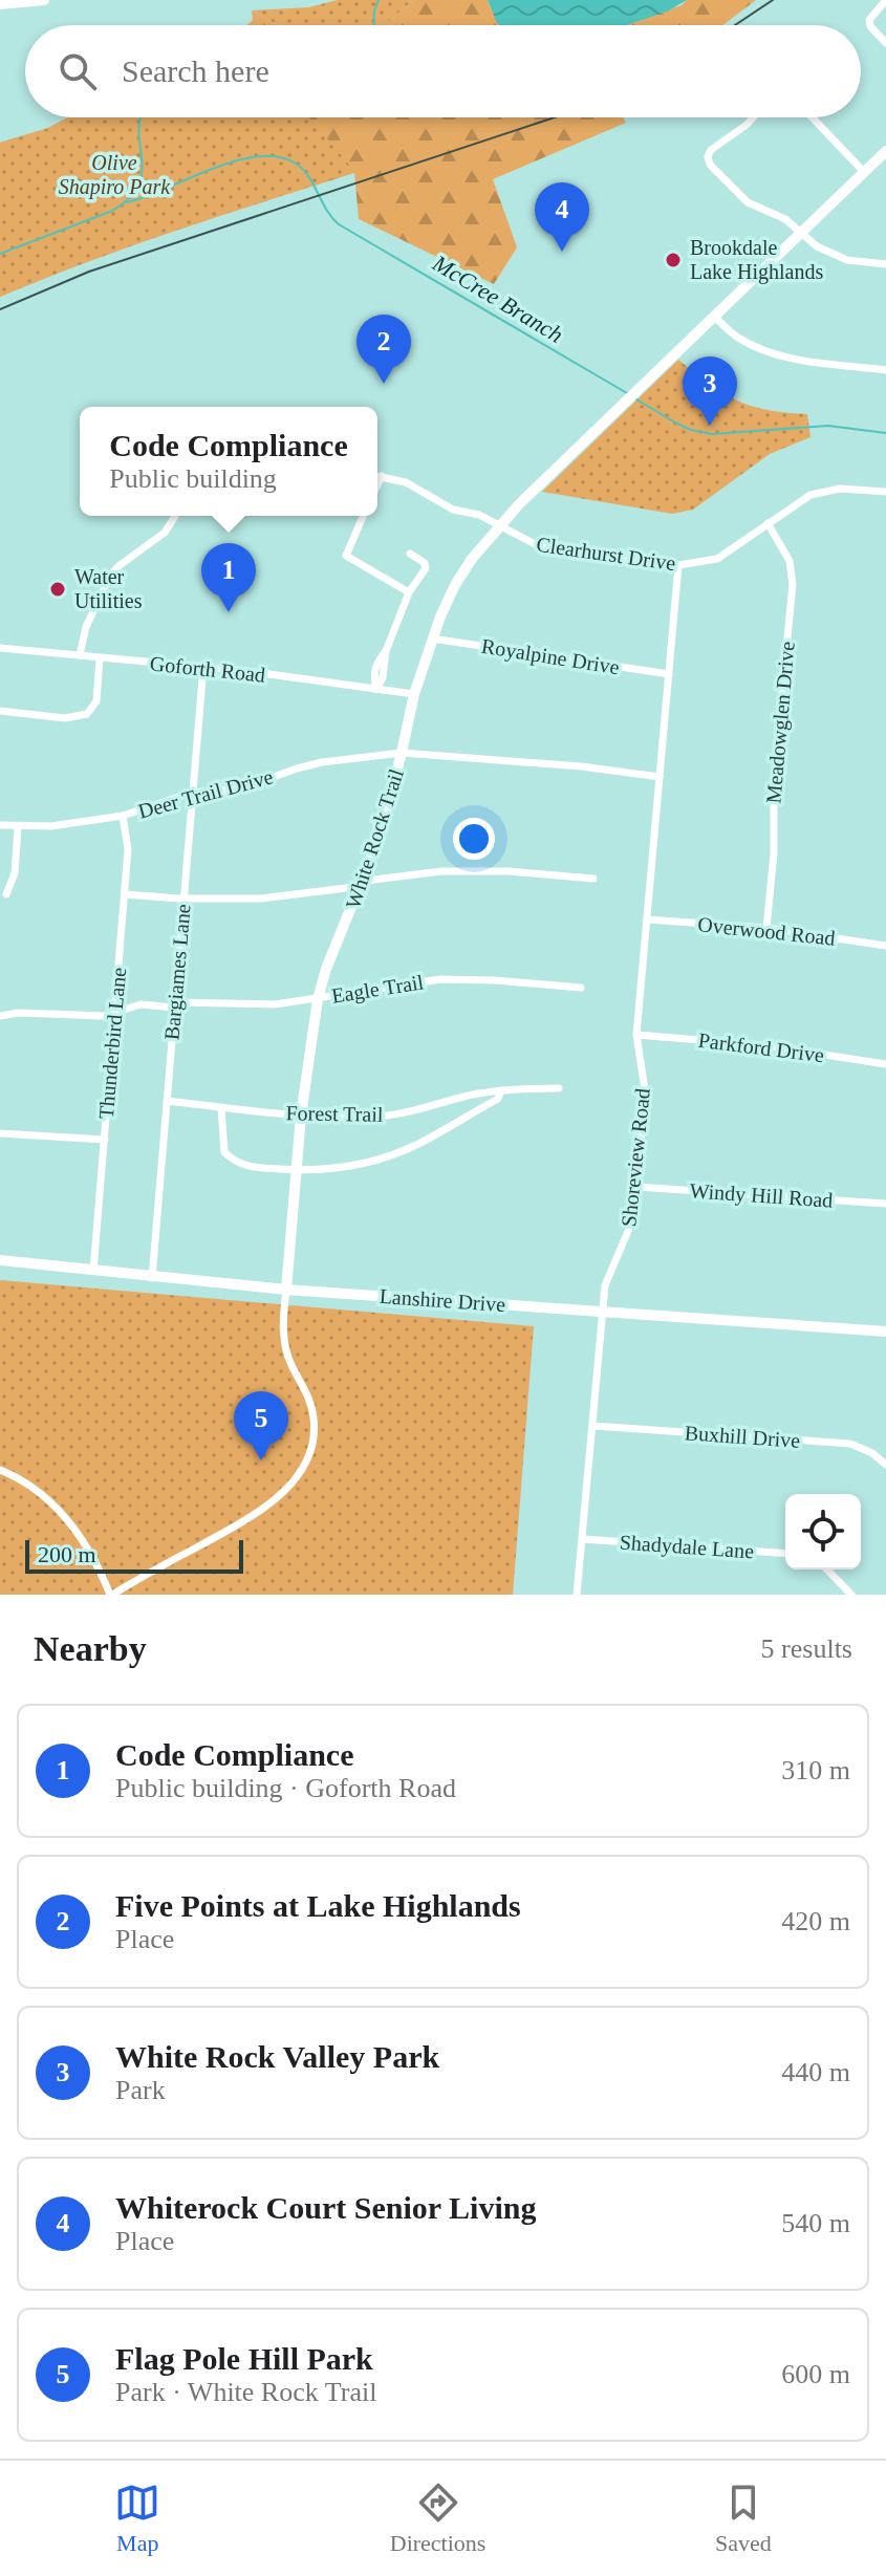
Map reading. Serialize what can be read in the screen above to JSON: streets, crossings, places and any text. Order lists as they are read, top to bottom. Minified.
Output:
{"streets":{"street":["Clearhurst Drive","Royalpine Drive","Goforth Road","Meadowglen Drive","Deer Trail Drive","White Rock Trail","Overwood Road","Bargiames Lane","Eagle Trail","Thunderbird Lane","Parkford Drive","Forest Trail","Shoreview Road","Windy Hill Road","Lanshire Drive","Buxhill Drive","Shadydale Lane"]},"crossings":[["Clearhurst Drive","Meadowglen Drive"],["Clearhurst Drive","White Rock Trail"],["Clearhurst Drive","Shoreview Road"],["Royalpine Drive","White Rock Trail"],["Royalpine Drive","Shoreview Road"],["Goforth Road","White Rock Trail"],["Goforth Road","Bargiames Lane"],["Meadowglen Drive","Overwood Road"],["Deer Trail Drive","White Rock Trail"],["Deer Trail Drive","Bargiames Lane"],["Deer Trail Drive","Thunderbird Lane"],["Deer Trail Drive","Shoreview Road"],["White Rock Trail","Eagle Trail"],["White Rock Trail","Forest Trail"],["White Rock Trail","Lanshire Drive"],["Overwood Road","Shoreview Road"],["Bargiames Lane","Eagle Trail"],["Bargiames Lane","Forest Trail"],["Bargiames Lane","Lanshire Drive"],["Eagle Trail","Thunderbird Lane"],["Thunderbird Lane","Lanshire Drive"],["Parkford Drive","Shoreview Road"],["Shoreview Road","Windy Hill Road"],["Shoreview Road","Lanshire Drive"],["Shoreview Road","Buxhill Drive"],["Shoreview Road","Shadydale Lane"]],"water":["McCree Branch"],"parks":["Olive Shapiro Park"],"places":["Brookdale Lake Highlands","Water Utilities"],"scale_bar":"200 m","page":{"search":"Search here","pins":["4","2","3","1","5"],"popup":["Code Compliance","Public building"],"scale":"200 m","heading":["Nearby","5 results"],"list":[{"mark":"1","name":"Code Compliance","note":"Public building · Goforth Road","value":"310 m"},{"mark":"2","name":"Five Points at Lake Highlands","note":"Place","value":"420 m"},{"mark":"3","name":"White Rock Valley Park","note":"Park","value":"440 m"},{"mark":"4","name":"Whiterock Court Senior Living","note":"Place","value":"540 m"},{"mark":"5","name":"Flag Pole Hill Park","note":"Park · White Rock Trail","value":"600 m"}],"nav":["Map","Directions","Saved"]}}
